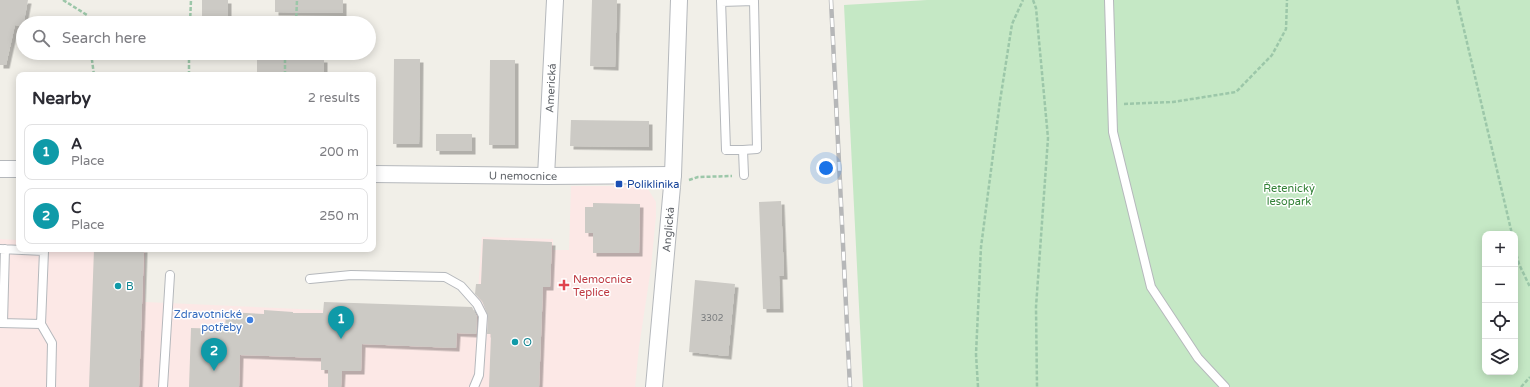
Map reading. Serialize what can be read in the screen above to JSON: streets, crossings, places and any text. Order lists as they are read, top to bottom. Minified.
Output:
{"streets":{"street":["Americká","U nemocnice","Anglická"]},"crossings":[["Americká","U nemocnice"],["U nemocnice","Anglická"]],"parks":["Řetenický lesopark"],"places":{"transit":["Poliklinika"],"health":["Nemocnice Teplice"],"other":["B","Zdravotnické potřeby","O"]},"house_numbers":["3302"],"page":{"search":"Search here","heading":["Nearby","2 results"],"list":[{"mark":"1","name":"A","note":"Place","value":"200 m"},{"mark":"2","name":"C","note":"Place","value":"250 m"}],"map_buttons":["+","−"],"pins":["1","2"]}}
